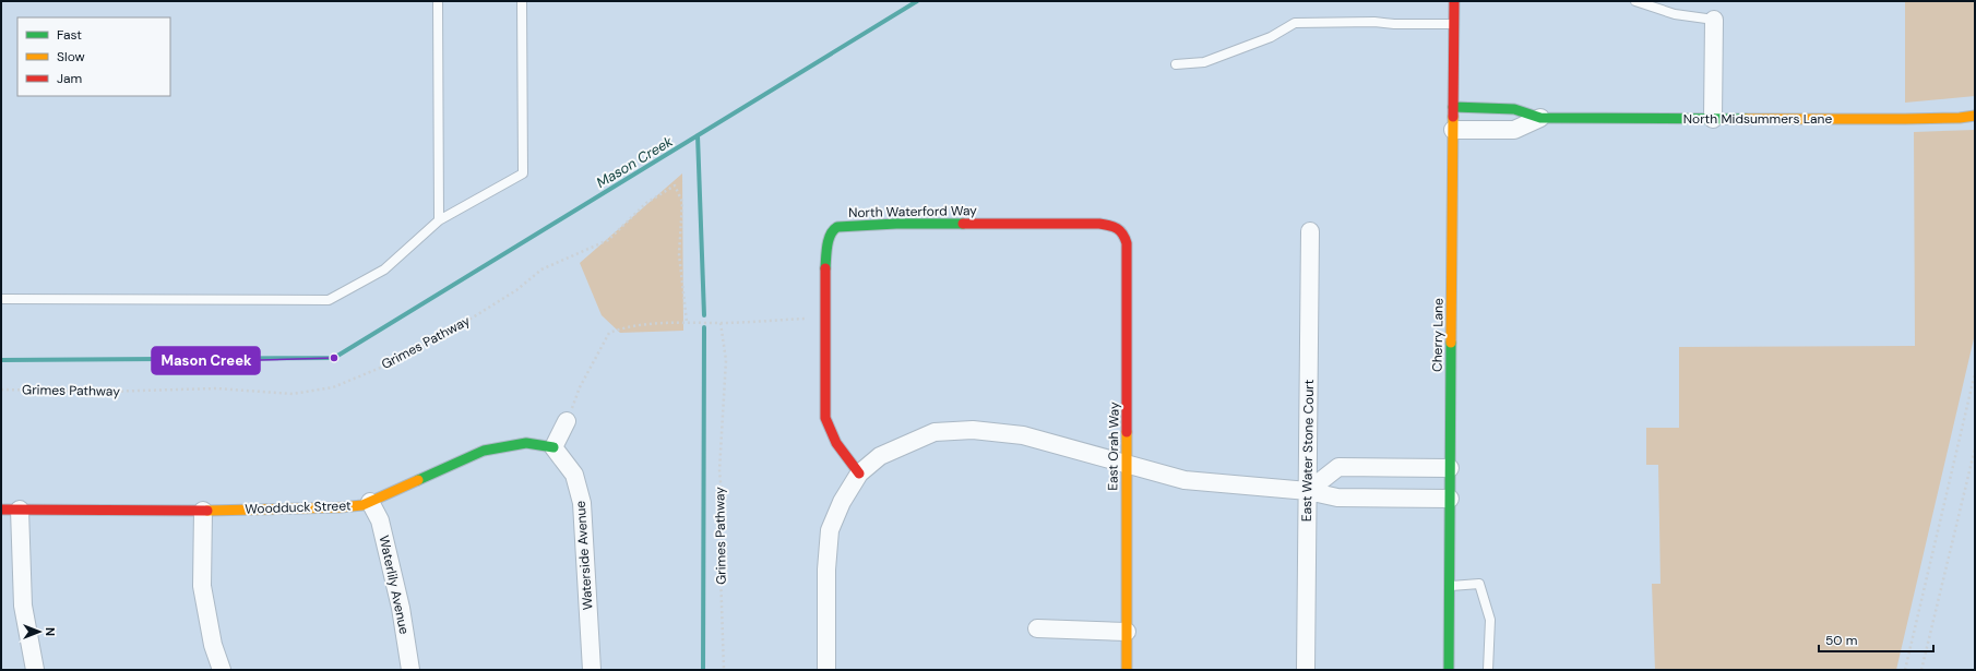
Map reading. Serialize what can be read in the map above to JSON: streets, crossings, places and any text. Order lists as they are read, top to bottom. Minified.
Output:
{"streets":{"street":["North Midsummers Lane","North Waterford Way","Cherry Lane","East Orah Way","East Water Stone Court","Woodduck Street","Waterside Avenue","Waterlily Avenue"],"path":["Grimes Pathway"]},"crossings":[["North Midsummers Lane","Cherry Lane"],["North Waterford Way","East Orah Way"],["Woodduck Street","Waterside Avenue"],["Woodduck Street","Waterlily Avenue"]],"water":["Mason Creek"],"places":["Mason Creek"],"legend":["Fast","Slow","Jam"],"scale_bar":"50 m","north":"right"}
